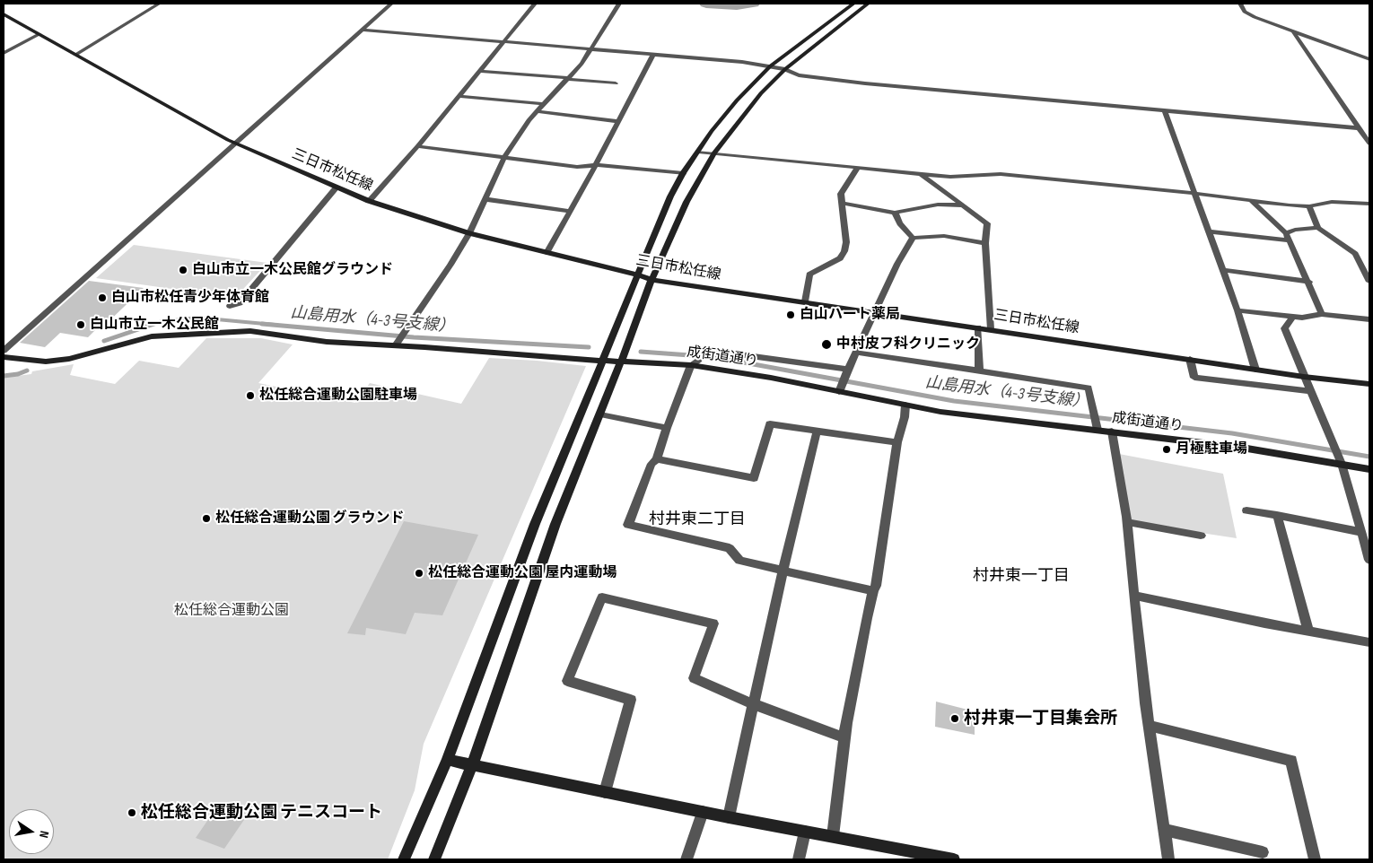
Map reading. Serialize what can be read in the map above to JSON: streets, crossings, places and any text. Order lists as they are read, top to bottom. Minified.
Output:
{"streets":{"street":["三日市松任線","成街道通り"]},"districts":["村井東二丁目","村井東一丁目"],"water":["山島用水（4-3号支線）"],"parks":["松任総合運動公園"],"places":["白山市立一木公民館グラウンド","白山市松任青少年体育館","白山ハート薬局","白山市立一木公民館","中村皮フ科クリニック","松任総合運動公園駐車場","月極駐車場","松任総合運動公園 グラウンド","松任総合運動公園 屋内運動場","村井東一丁目集会所","松任総合運動公園 テニスコート"],"north":"right"}
